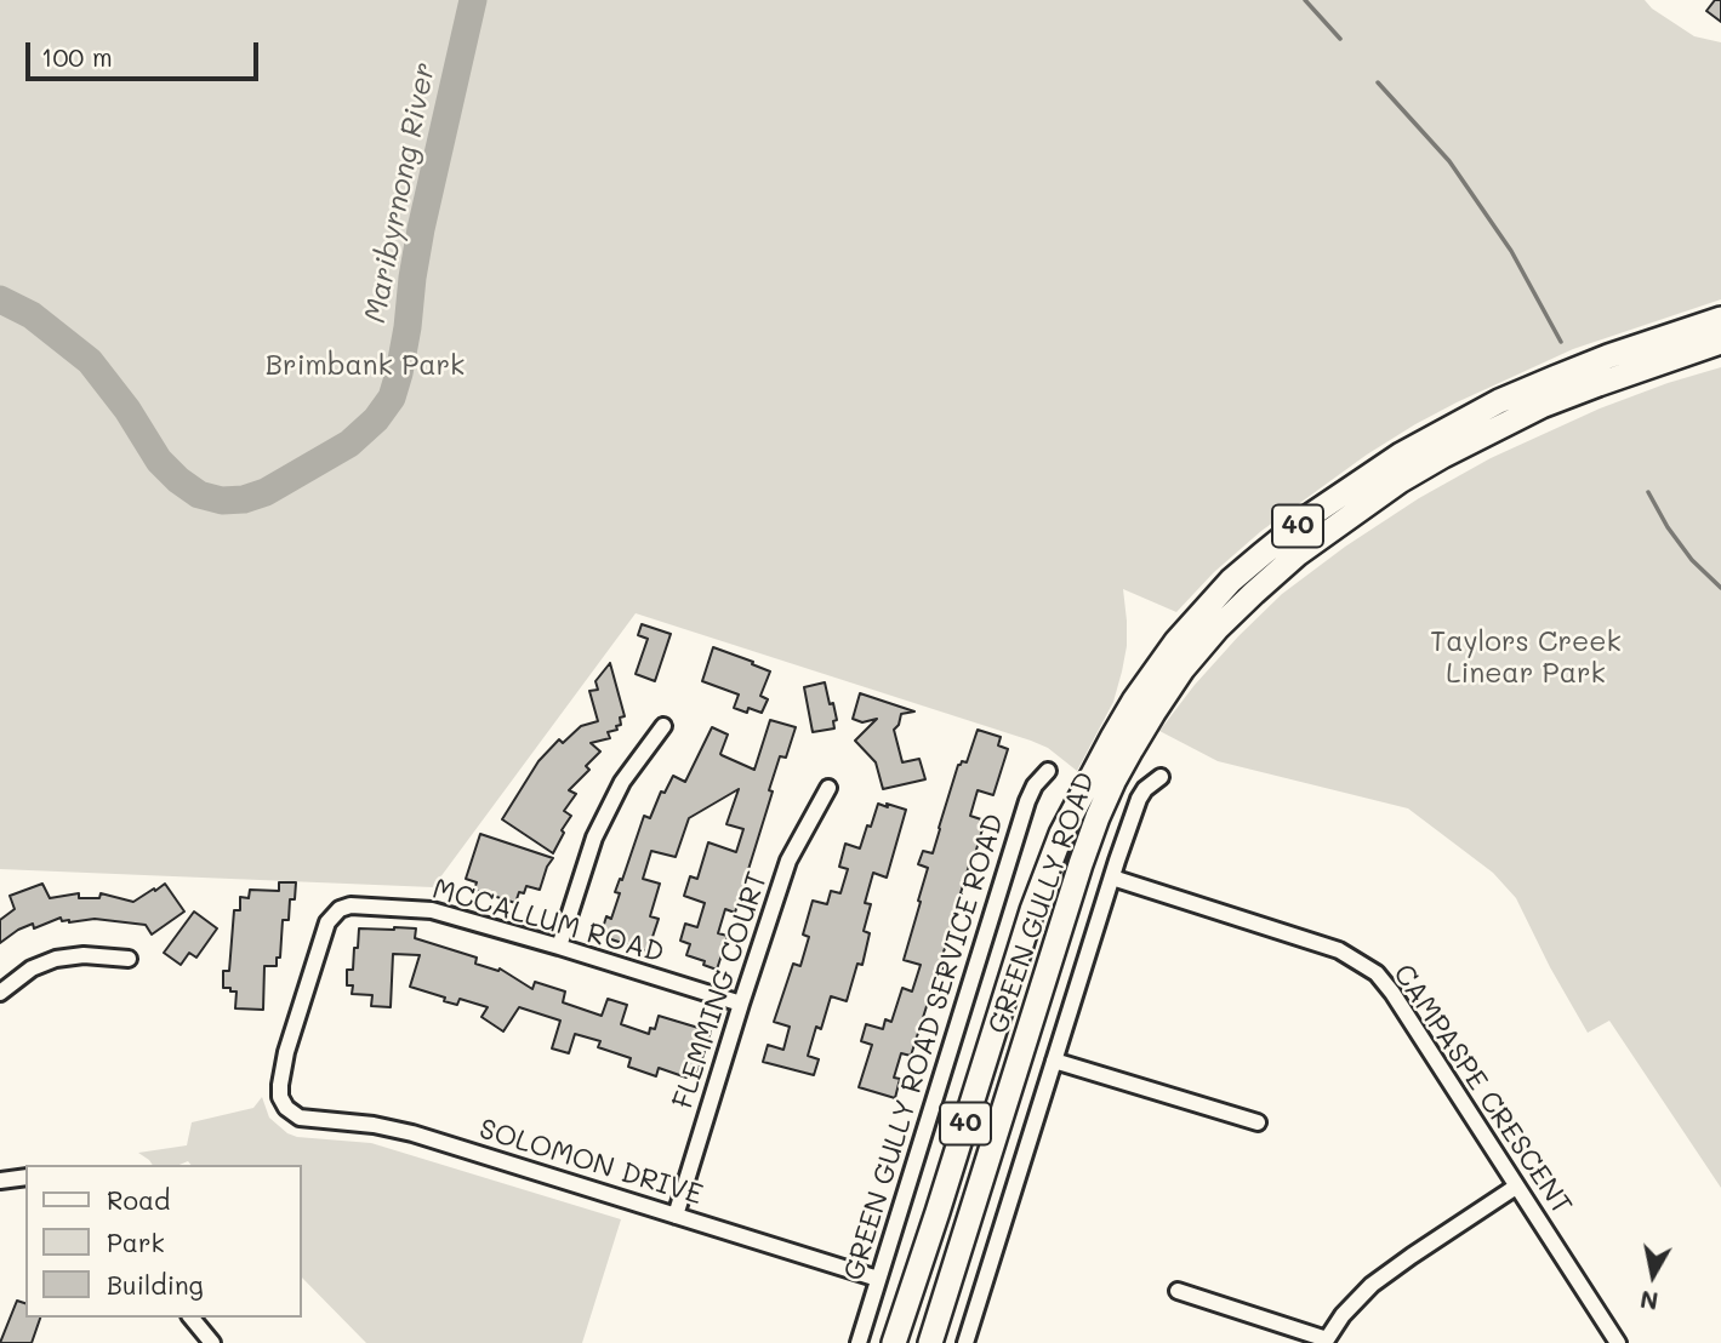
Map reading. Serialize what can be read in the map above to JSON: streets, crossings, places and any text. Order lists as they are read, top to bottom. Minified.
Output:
{"streets":{"main road":["40","GREEN GULLY ROAD"],"street":["MCCALLUM ROAD","FLEMMING COURT","GREEN GULLY ROAD SERVICE ROAD","CAMPASPE CRESCENT","SOLOMON DRIVE"]},"crossings":[["MCCALLUM ROAD","FLEMMING COURT"],["MCCALLUM ROAD","SOLOMON DRIVE"],["FLEMMING COURT","SOLOMON DRIVE"],["GREEN GULLY ROAD SERVICE ROAD","SOLOMON DRIVE"]],"water":["Maribyrnong River"],"parks":["Brimbank Park","Taylors Creek Linear Park"],"legend":["Road","Park","Building"],"scale_bar":"100 m","north":"bottom"}
